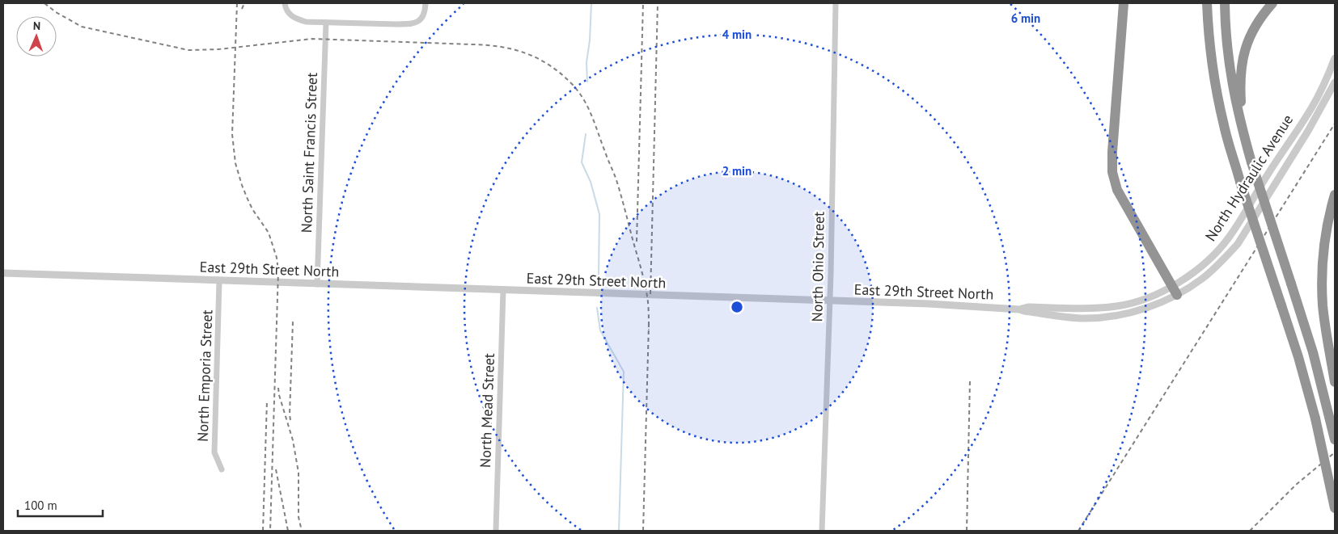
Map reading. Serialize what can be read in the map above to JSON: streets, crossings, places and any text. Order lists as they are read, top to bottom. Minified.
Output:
{"streets":{"street":["North Saint Francis Street","North Hydraulic Avenue","North Ohio Street","East 29th Street North","North Emporia Street","North Mead Street"]},"crossings":[["North Saint Francis Street","East 29th Street North"],["North Hydraulic Avenue","East 29th Street North"],["North Ohio Street","East 29th Street North"],["East 29th Street North","North Emporia Street"],["East 29th Street North","North Mead Street"]],"scale_bar":"100 m","north":"top","rings":["6 min","4 min","2 min"]}
